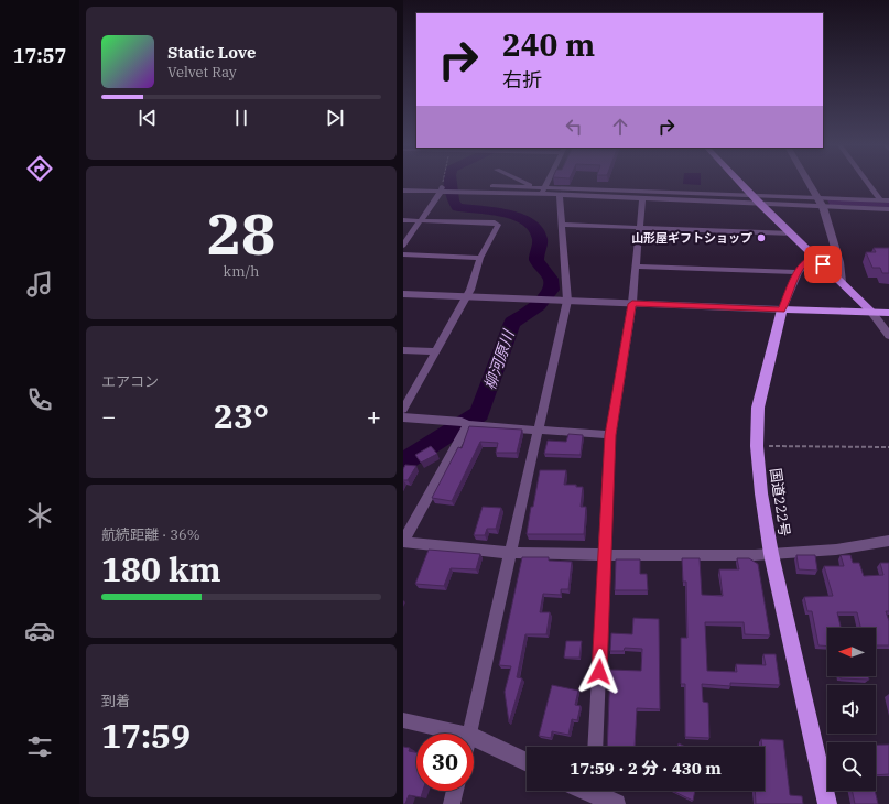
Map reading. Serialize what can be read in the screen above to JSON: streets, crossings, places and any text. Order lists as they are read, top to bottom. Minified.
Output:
{"streets":{"highway":["国道222号"]},"water":["柳河原川"],"places":["山形屋ギフトショップ"],"north":"left","page":{"tabs":"17:57","turn":["240 m","右折"],"song":["Static Love","Velvet Ray"],"tile":[["28","km/h"],"エアコン",["航続距離 · 36%","180 km"],["到着","17:59"]],"heat":["−","23°","+"],"limit":"30","trip":"17:59 · 2 分 · 430 m"}}
